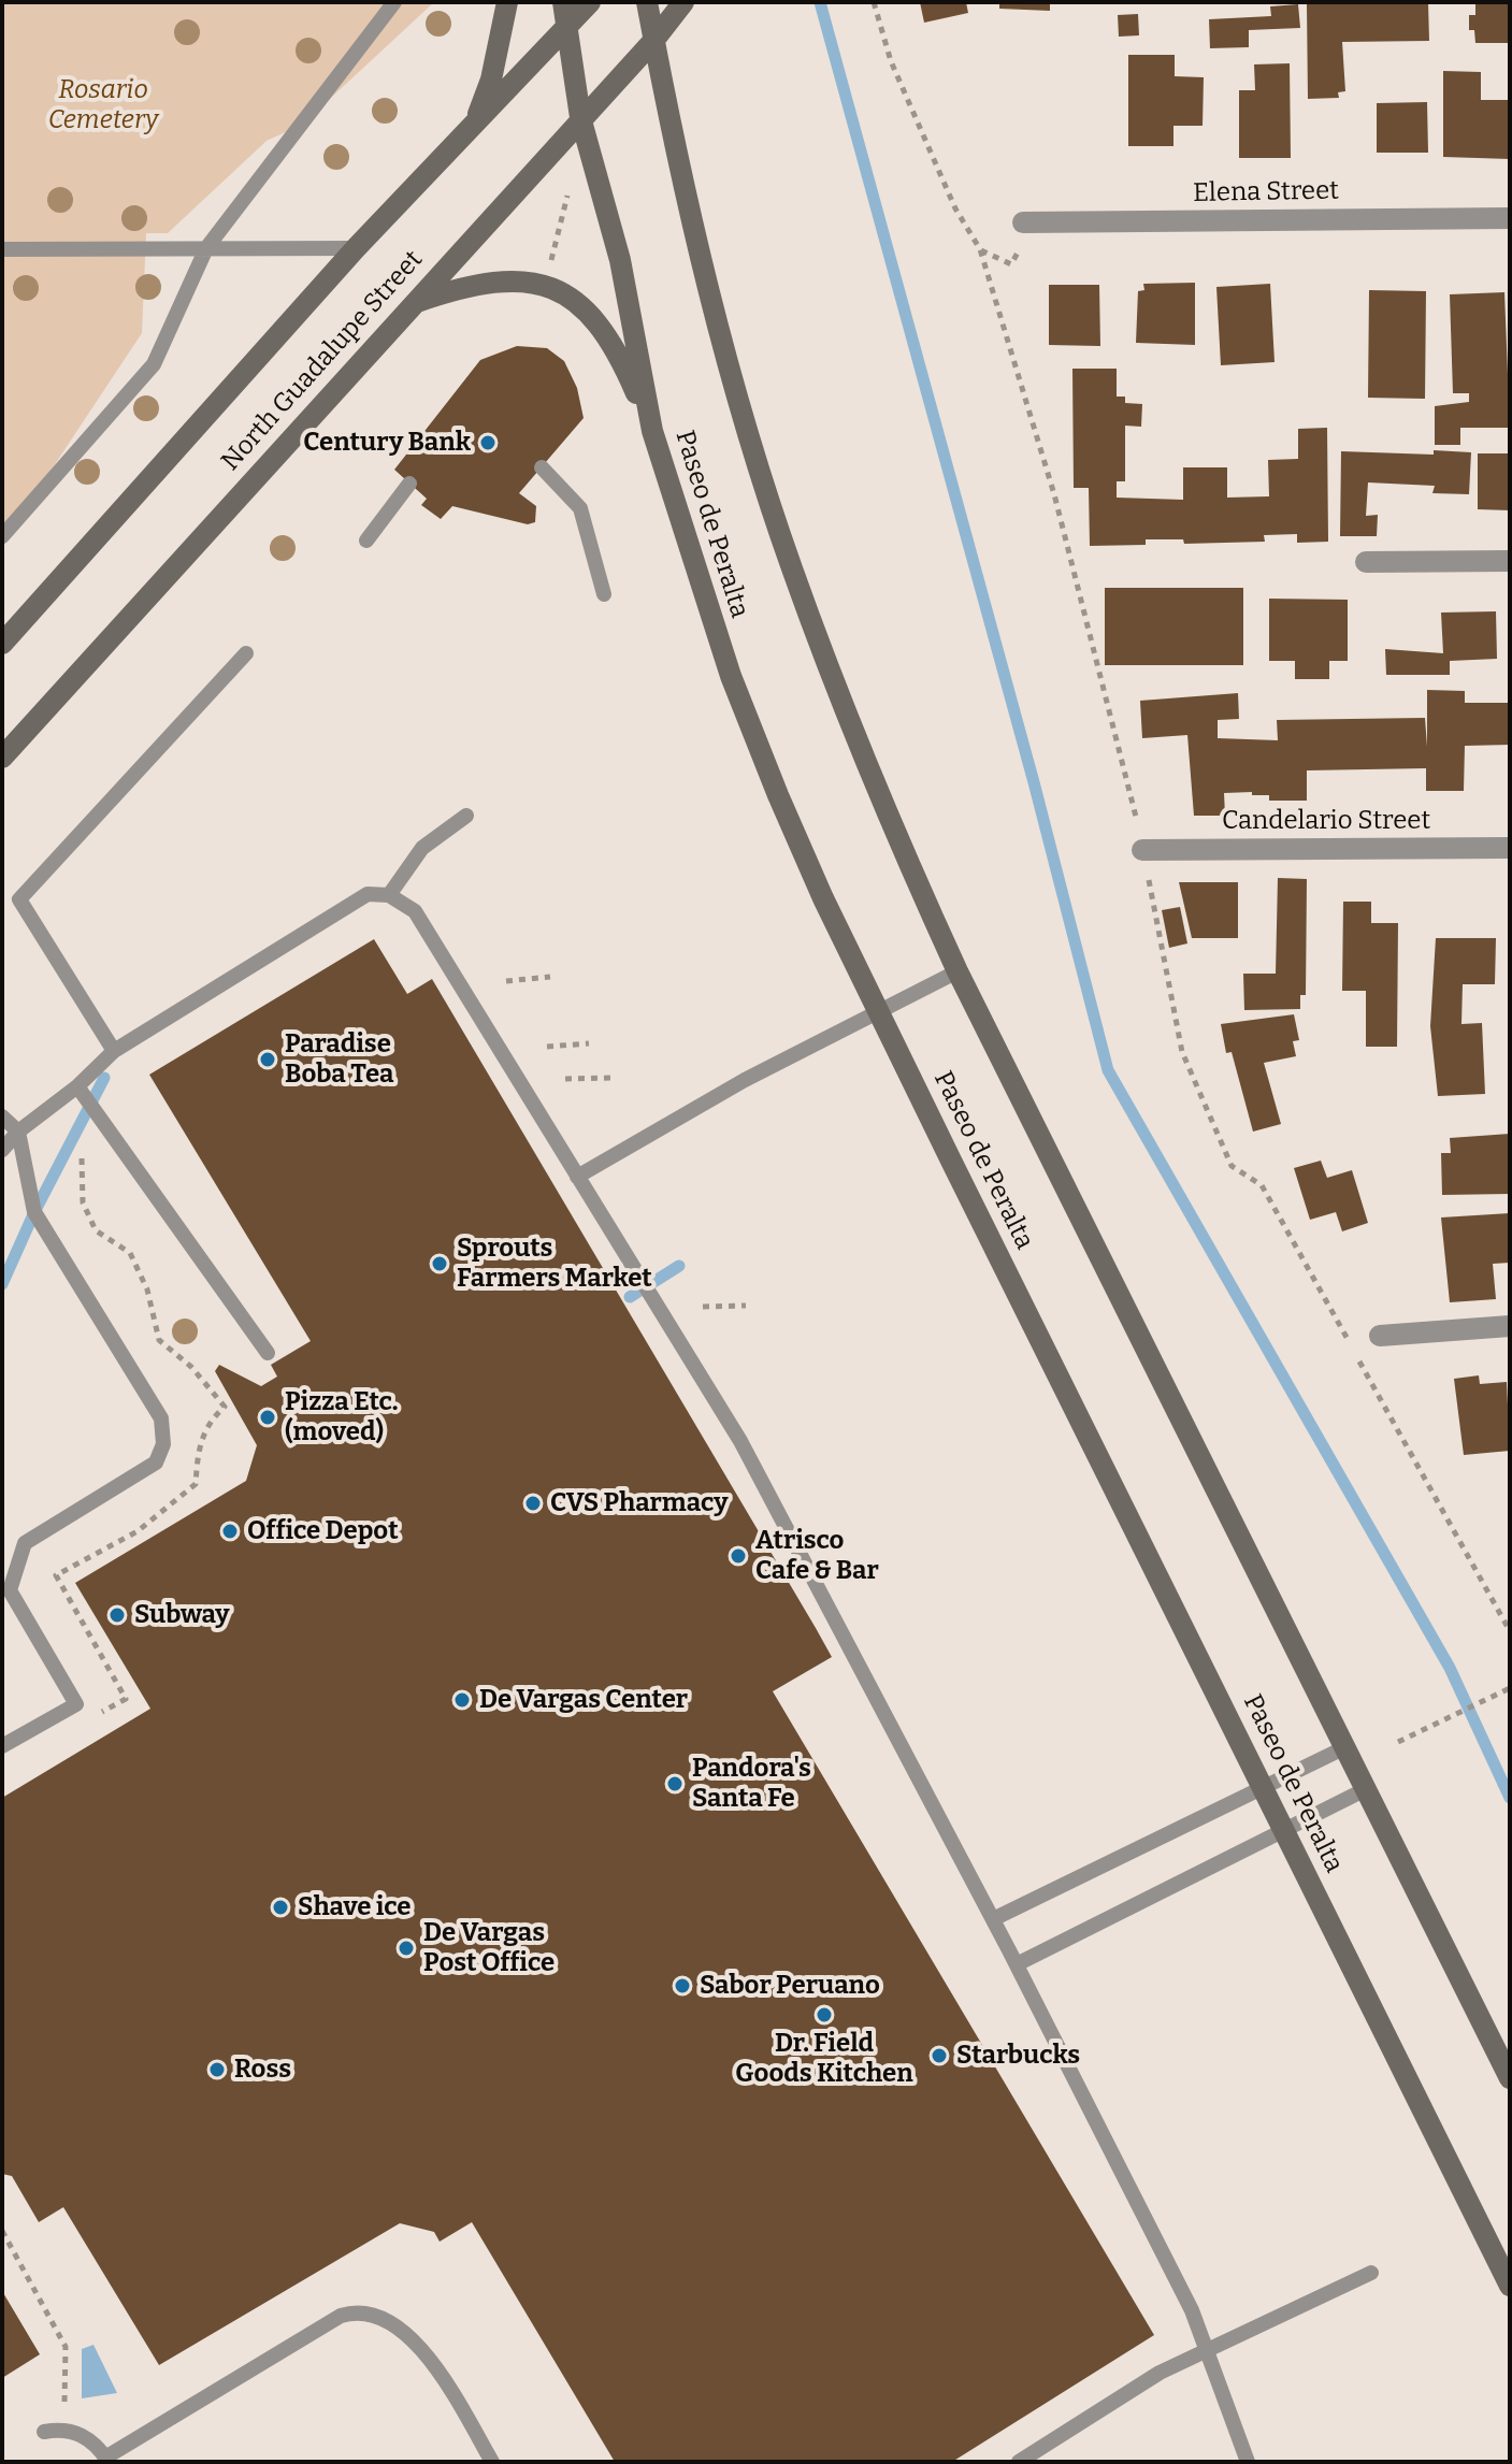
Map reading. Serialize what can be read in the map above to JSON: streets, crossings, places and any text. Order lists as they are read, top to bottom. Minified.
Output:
{"streets":{"main road":["North Guadalupe Street","Paseo de Peralta"],"street":["Elena Street","Candelario Street"]},"crossings":[["North Guadalupe Street","Paseo de Peralta"]],"parks":["Rosario Cemetery"],"places":["Century Bank","Paradise Boba Tea","Sprouts Farmers Market","Pizza Etc. (moved)","CVS Pharmacy","Office Depot","Atrisco Cafe & Bar","Subway","De Vargas Center","Pandora's Santa Fe","Shave ice","De Vargas Post Office","Sabor Peruano","Dr. Field Goods Kitchen","Starbucks","Ross"]}
